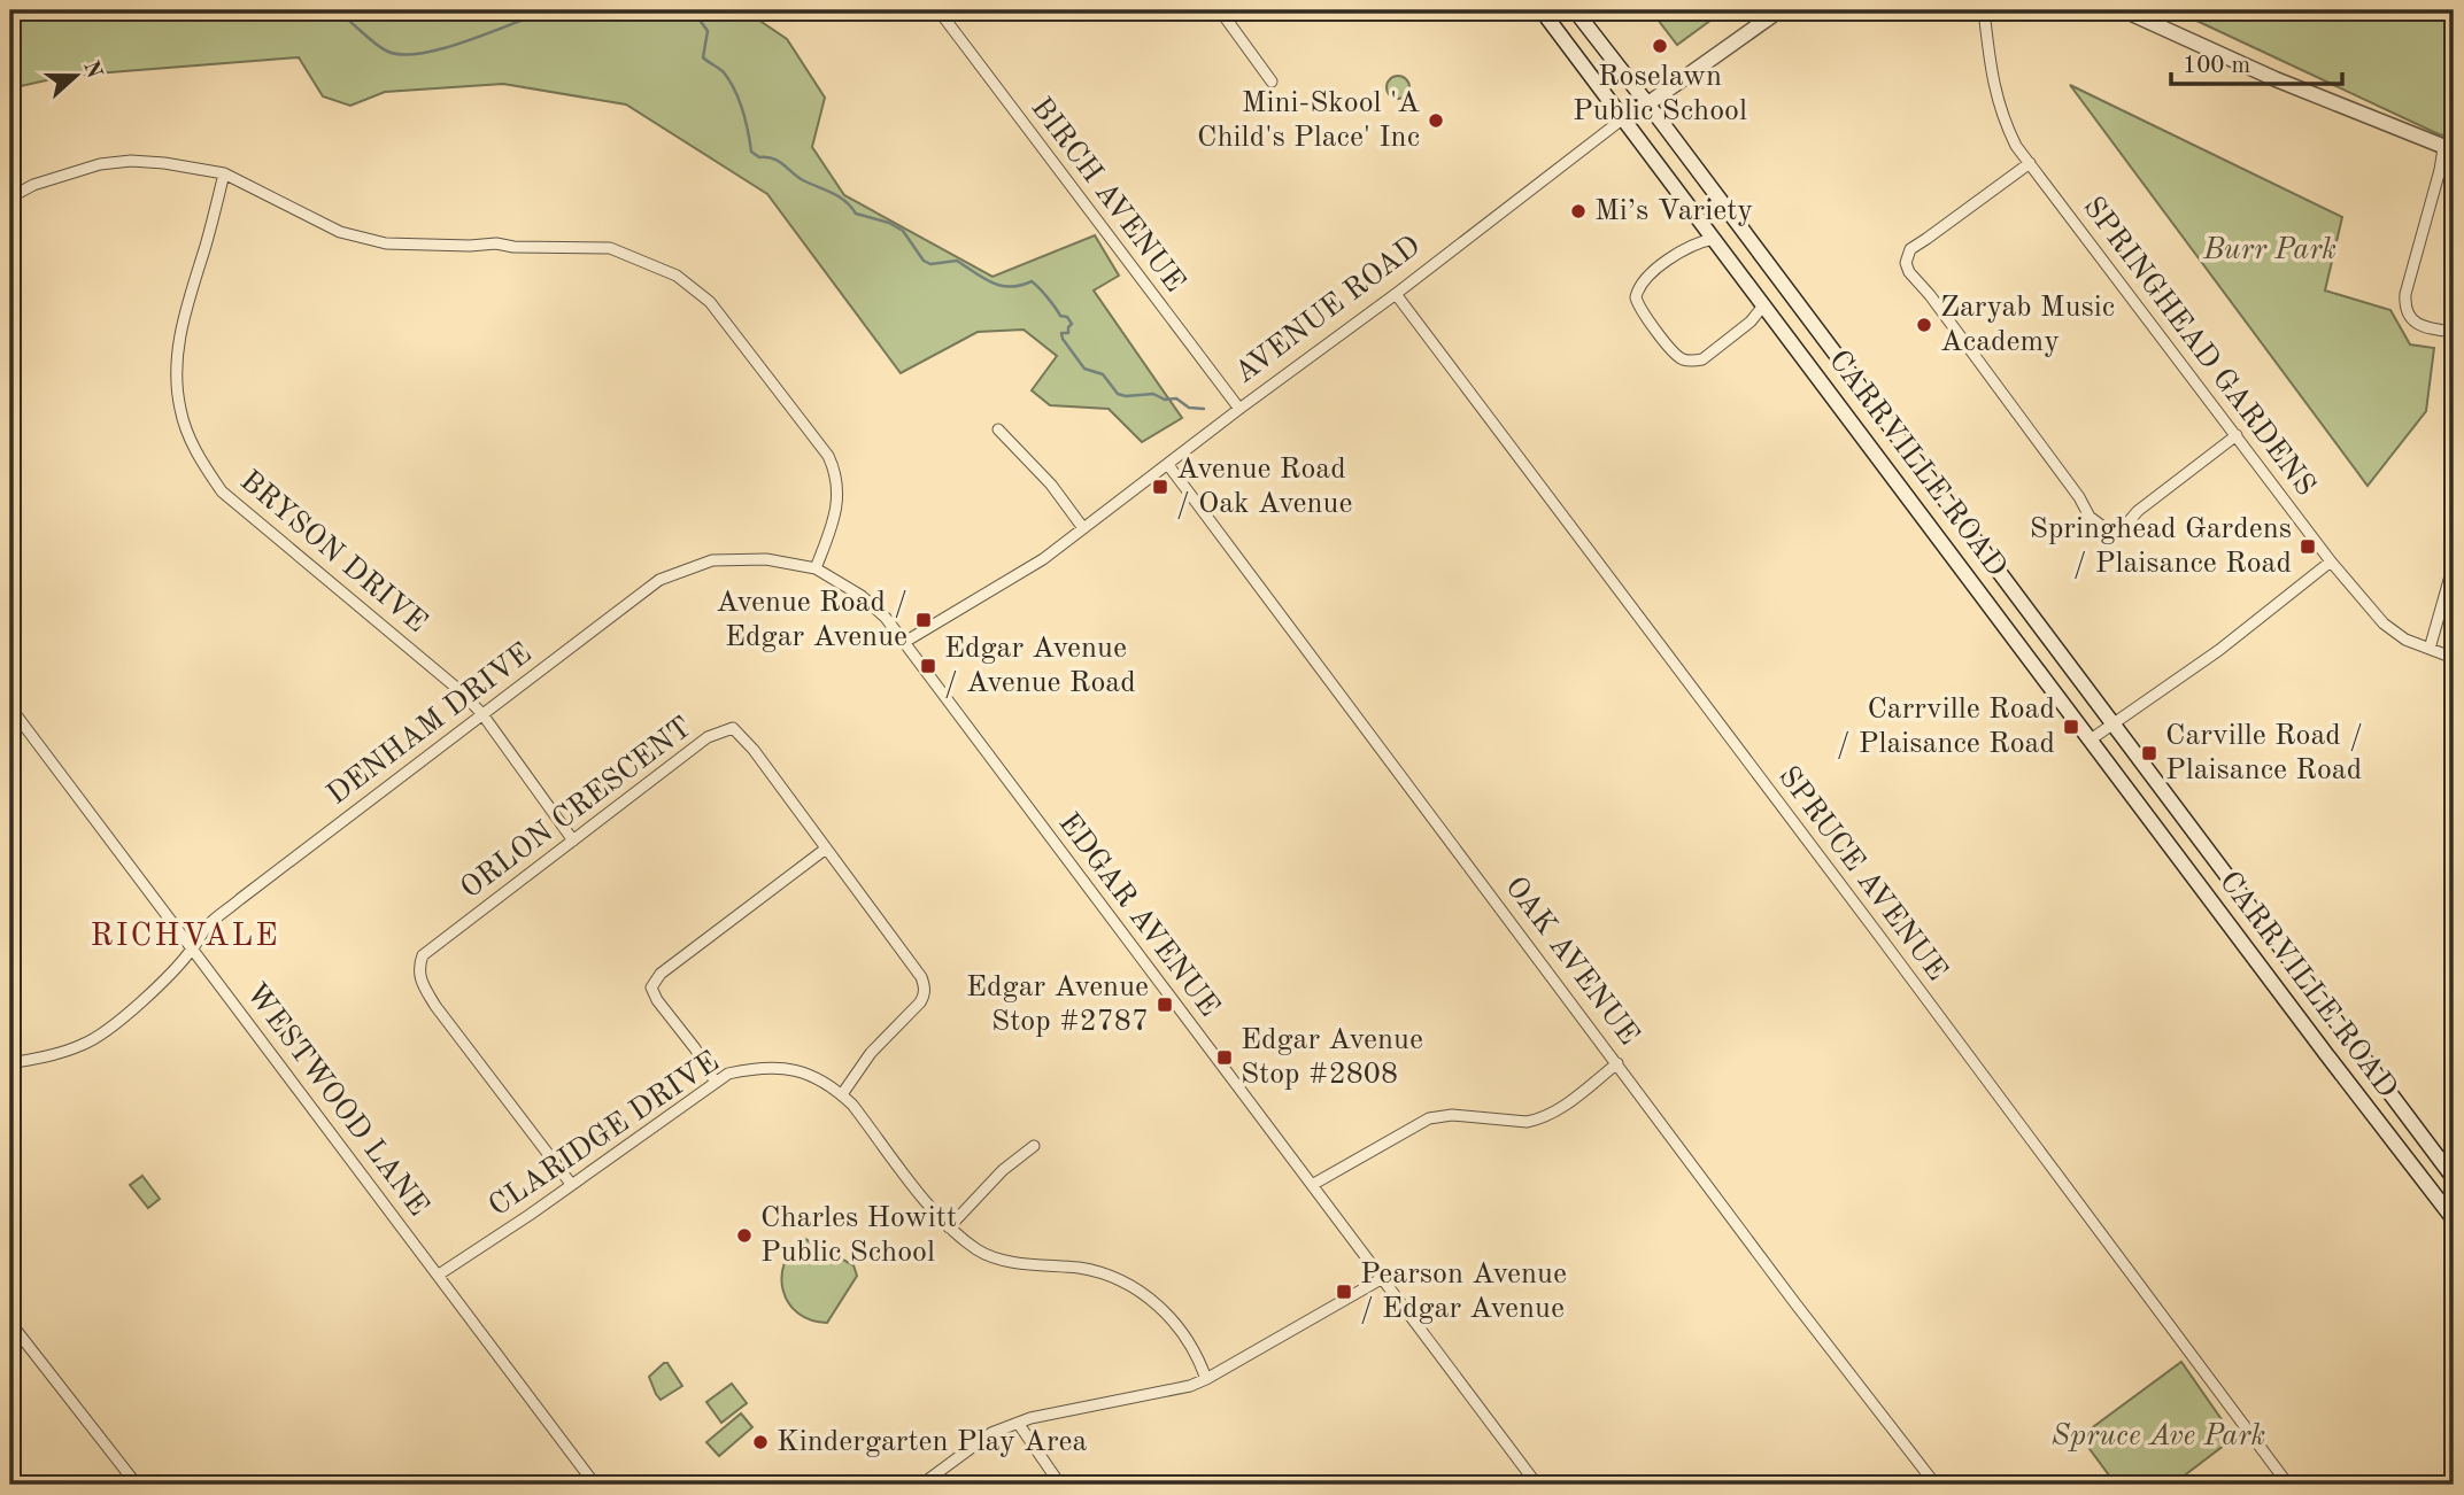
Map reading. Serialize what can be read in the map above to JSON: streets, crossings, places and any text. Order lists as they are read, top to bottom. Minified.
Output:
{"streets":{"main road":["AVENUE ROAD","CARRVILLE ROAD"],"street":["BIRCH AVENUE","SPRINGHEAD GARDENS","BRYSON DRIVE","DENHAM DRIVE","ORLON CRESCENT","SPRUCE AVENUE","EDGAR AVENUE","OAK AVENUE","WESTWOOD LANE","CLARIDGE DRIVE"]},"crossings":[["BIRCH AVENUE","AVENUE ROAD"],["AVENUE ROAD","CARRVILLE ROAD"],["AVENUE ROAD","DENHAM DRIVE"],["AVENUE ROAD","SPRUCE AVENUE"],["AVENUE ROAD","EDGAR AVENUE"],["AVENUE ROAD","OAK AVENUE"],["BRYSON DRIVE","DENHAM DRIVE"],["BRYSON DRIVE","ORLON CRESCENT"],["DENHAM DRIVE","EDGAR AVENUE"],["DENHAM DRIVE","WESTWOOD LANE"],["ORLON CRESCENT","CLARIDGE DRIVE"],["WESTWOOD LANE","CLARIDGE DRIVE"]],"districts":["RICHVALE"],"parks":["Burr Park","Spruce Ave Park"],"places":{"other":["Roselawn Public School","Mini-Skool 'A Child's Place' Inc","Mi’s Variety","Zaryab Music Academy","Charles Howitt Public School","Kindergarten Play Area"],"transit":["Avenue Road / Oak Avenue","Springhead Gardens / Plaisance Road","Avenue Road / Edgar Avenue","Edgar Avenue / Avenue Road","Carrville Road / Plaisance Road","Carville Road / Plaisance Road","Edgar Avenue Stop #2787","Edgar Avenue Stop #2808","Pearson Avenue / Edgar Avenue"]},"scale_bar":"100 m","north":"right"}
